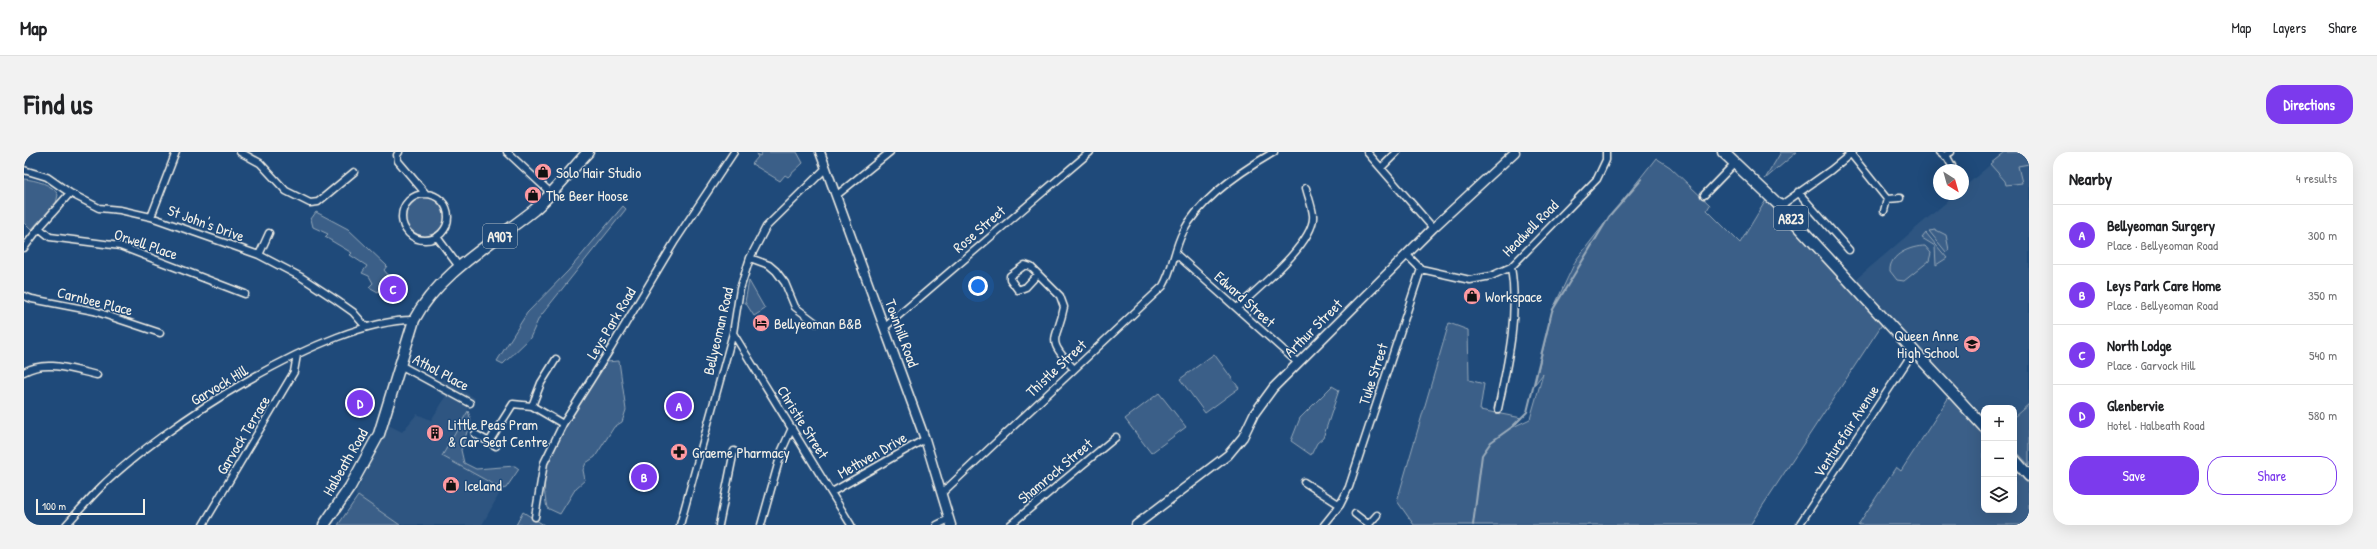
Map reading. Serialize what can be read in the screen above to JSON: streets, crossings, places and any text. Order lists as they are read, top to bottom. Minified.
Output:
{"streets":{"main road":["A823","A907","Halbeath Road"],"street":["St John's Drive","Headwell Road","Rose Street","Orwell Place","Edward Street","Carnbee Place","Leys Park Road","Arthur Street","Bellyeoman Road","Townhill Road","Thistle Street","Athol Place","Tuke Street","Garvock Hill","Christie Street","Venturefair Avenue","Garvock Terrace","Methven Drive","Shamrock Street"]},"crossings":[["A823","Venturefair Avenue"],["St John's Drive","Garvock Hill"],["Headwell Road","Tuke Street"],["Rose Street","Townhill Road"],["A907","Athol Place"],["A907","Garvock Hill"],["A907","Halbeath Road"],["Edward Street","Arthur Street"],["Edward Street","Thistle Street"],["Bellyeoman Road","Townhill Road"],["Bellyeoman Road","Christie Street"],["Townhill Road","Thistle Street"],["Townhill Road","Methven Drive"],["Athol Place","Halbeath Road"],["Garvock Hill","Garvock Terrace"],["Christie Street","Methven Drive"]],"places":{"shop":["Solo Hair Studio","The Beer Hoose","Workspace","Iceland"],"hotel":["Bellyeoman B&B"],"school or university":["Queen Anne High School"],"building":["Little Peas Pram & Car Seat Centre"],"pharmacy":["Graeme Pharmacy"]},"scale_bar":"100 m","north":"bottom right","page":{"header":"Map","nav":["Map","Layers","Share"],"title":"Find us","buttons":["Directions",["Save","Share"]],"heading":["Nearby","4 results"],"list":[{"mark":"A","name":"Bellyeoman Surgery","note":"Place · Bellyeoman Road","value":"300 m"},{"mark":"B","name":"Leys Park Care Home","note":"Place · Bellyeoman Road","value":"350 m"},{"mark":"C","name":"North Lodge","note":"Place · Garvock Hill","value":"540 m"},{"mark":"D","name":"Glenbervie","note":"Hotel · Halbeath Road","value":"580 m"}],"pins":["C","D","A","B"],"map_buttons":["+","−"],"scale":"100 m"}}
